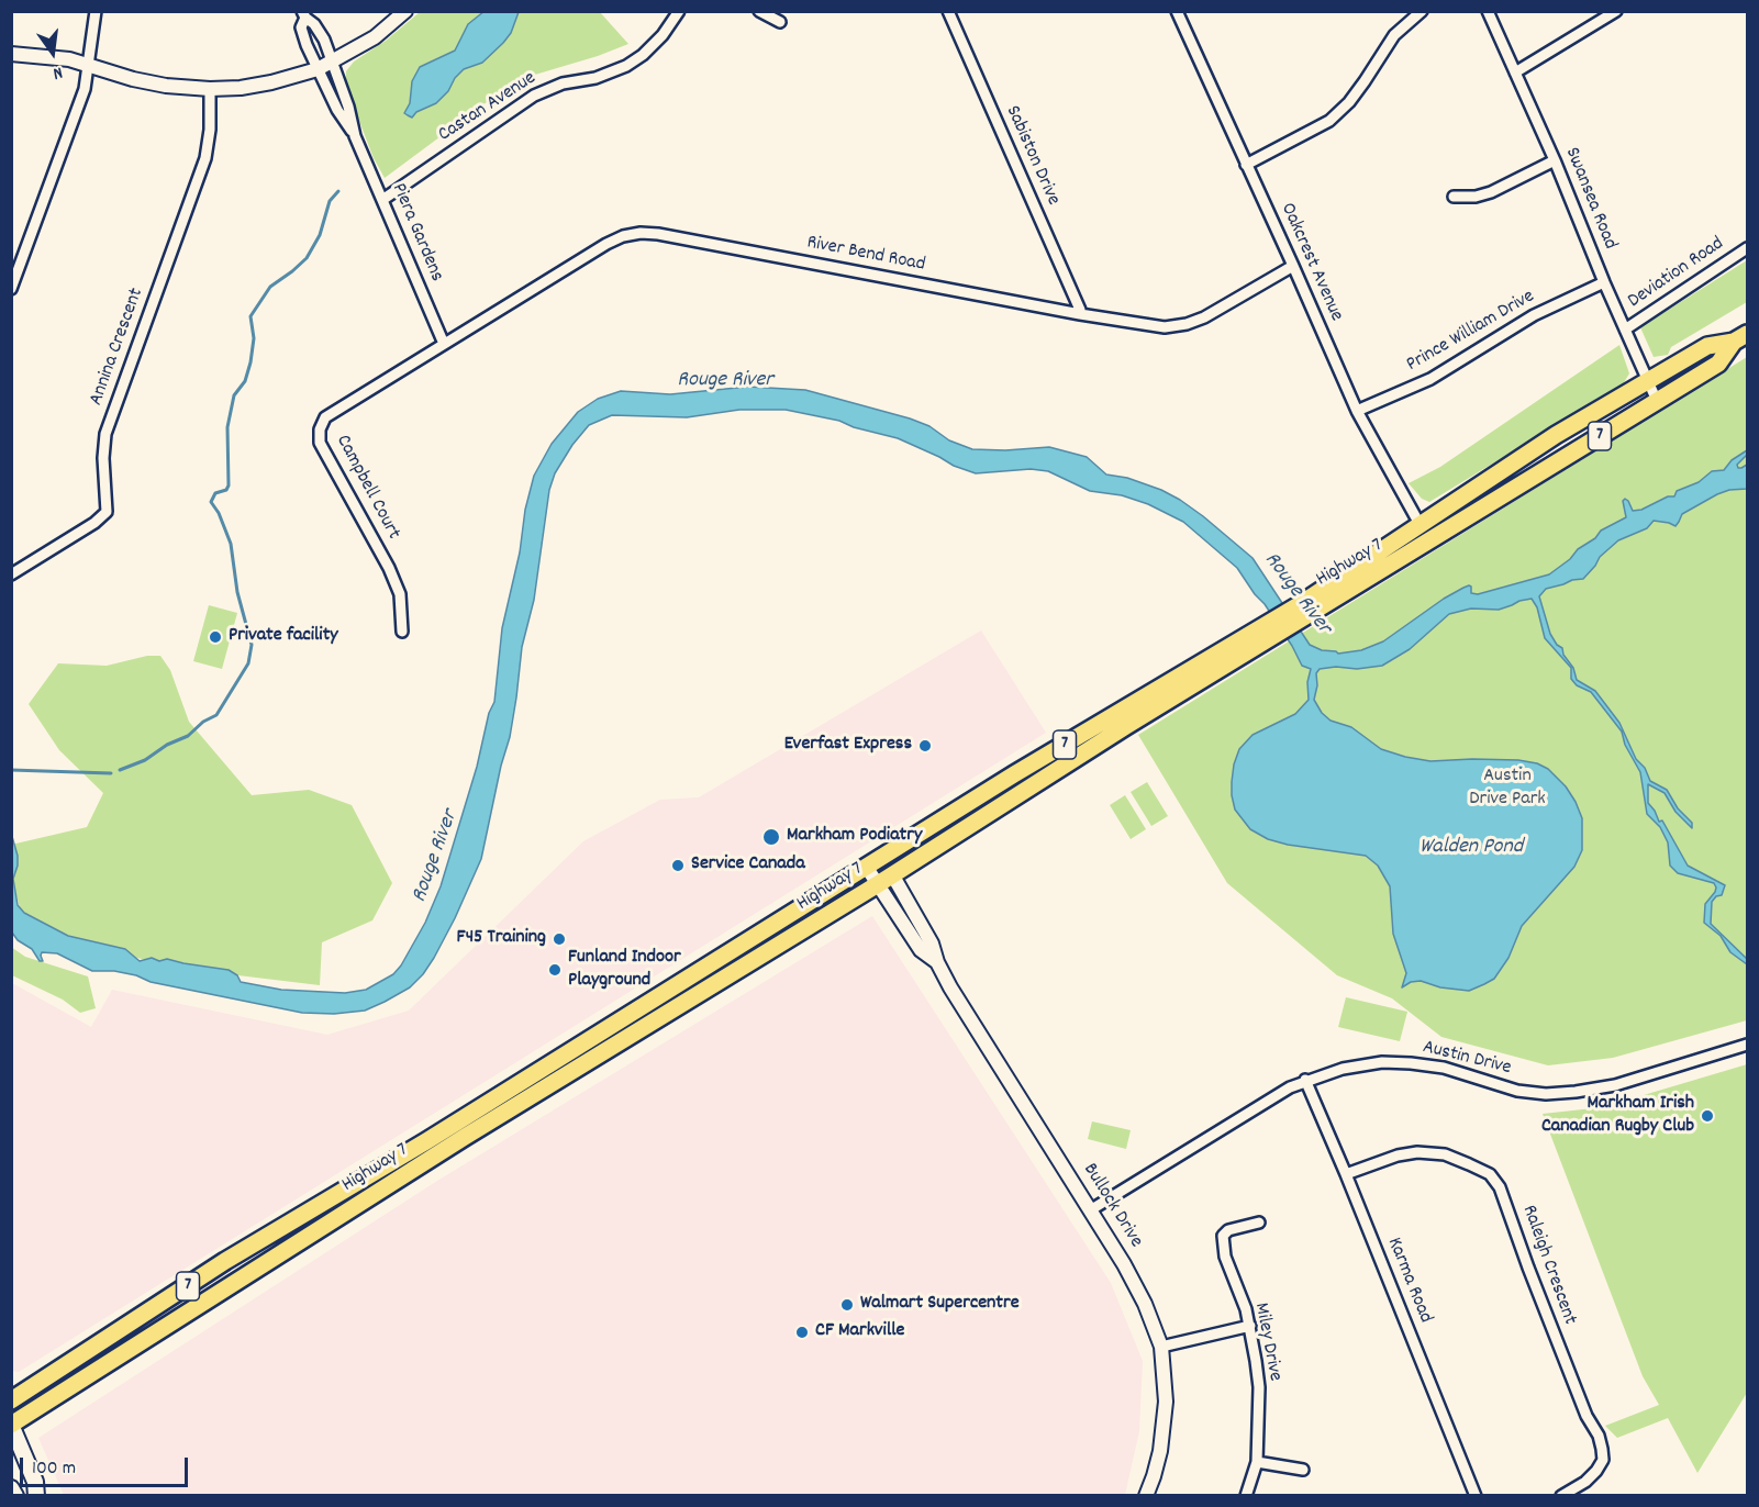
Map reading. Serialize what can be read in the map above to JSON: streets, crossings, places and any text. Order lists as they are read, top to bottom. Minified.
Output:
{"streets":{"main road":["7","Highway 7"],"street":["Castan Avenue","Sabiston Drive","Swansea Road","Piera Gardens","River Bend Road","Oakcrest Avenue","Deviation Road","Prince William Drive","Annina Crescent","Campbell Court","Austin Drive","Bullock Drive","Raleigh Crescent","Karma Road","Miley Drive"]},"crossings":[["Castan Avenue","Piera Gardens"],["Sabiston Drive","River Bend Road"],["Swansea Road","Deviation Road"],["Swansea Road","Prince William Drive"],["Swansea Road","Highway 7"],["Piera Gardens","River Bend Road"],["Piera Gardens","Campbell Court"],["River Bend Road","Oakcrest Avenue"],["River Bend Road","Campbell Court"],["Oakcrest Avenue","Prince William Drive"],["Oakcrest Avenue","Highway 7"],["Highway 7","Bullock Drive"],["Austin Drive","Bullock Drive"],["Austin Drive","Karma Road"],["Raleigh Crescent","Karma Road"]],"water":["Rouge River","Walden Pond"],"parks":["Austin Drive Park"],"places":["Private facility","Everfast Express","Markham Podiatry","Service Canada","F45 Training","Funland Indoor Playground","Markham Irish Canadian Rugby Club","Walmart Supercentre","CF Markville"],"scale_bar":"100 m","north":"bottom"}
